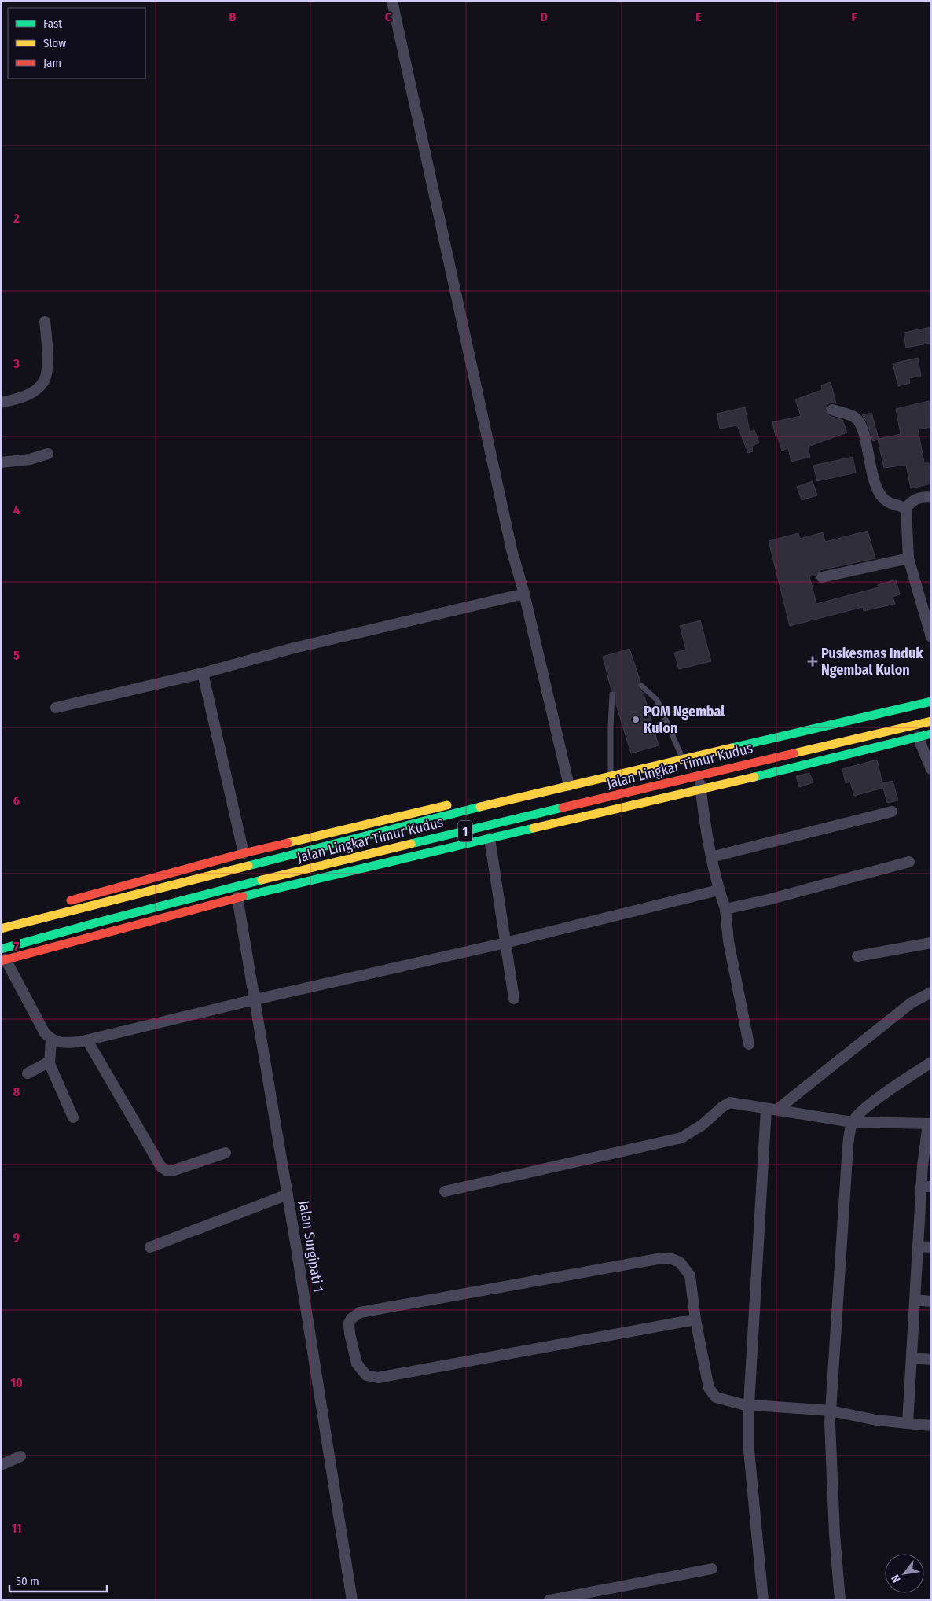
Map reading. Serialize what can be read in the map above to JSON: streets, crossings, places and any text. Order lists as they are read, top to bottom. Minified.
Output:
{"streets":{"main road":["Jalan Lingkar Timur Kudus","1"],"street":["Jalan Surgipati 1"]},"places":{"health":["Puskesmas Induk Ngembal Kulon"],"other":["POM Ngembal Kulon"]},"legend":["Fast","Slow","Jam"],"scale_bar":"50 m","north":"bottom left","grid":{"columns":["B","C","D","E","F"],"rows":["2","3","4","5","6","7","8","9","10","11"]}}
